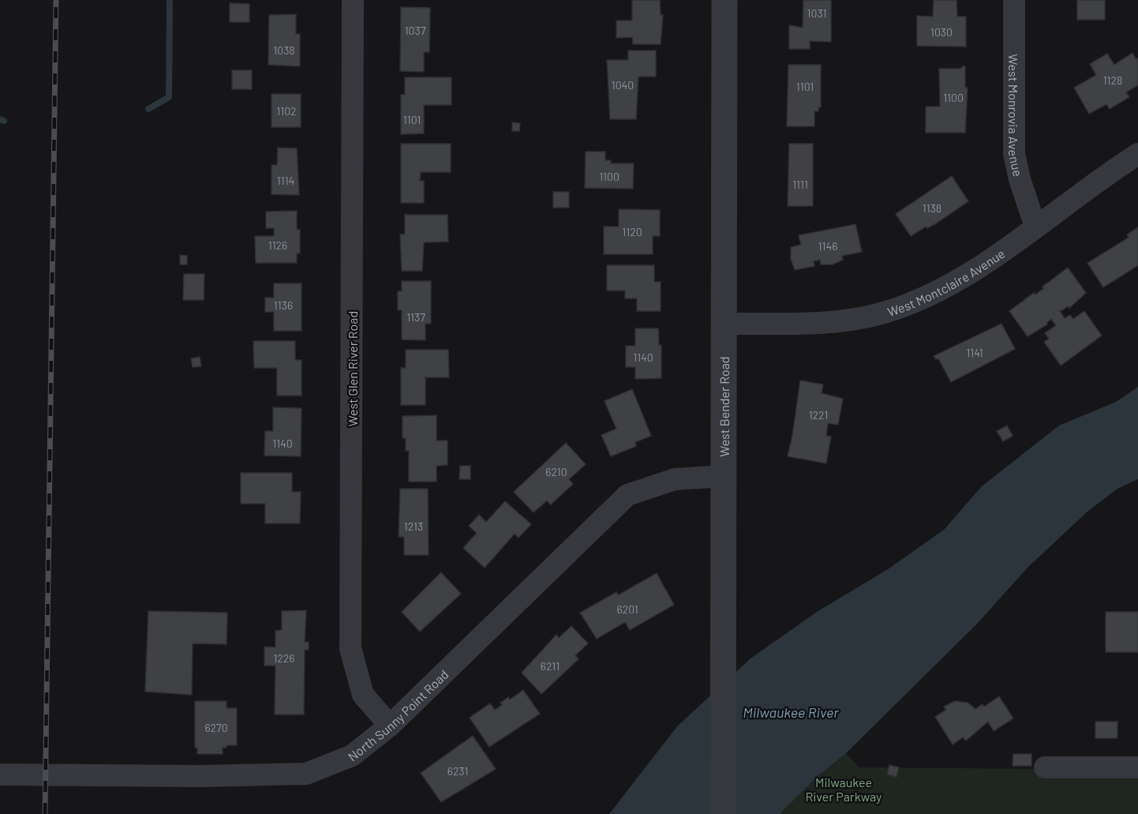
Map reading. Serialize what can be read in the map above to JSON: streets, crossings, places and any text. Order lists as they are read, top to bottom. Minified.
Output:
{"streets":{"street":["West Monrovia Avenue","West Montclaire Avenue","West Glen River Road","West Bender Road","North Sunny Point Road"]},"crossings":[["West Monrovia Avenue","West Montclaire Avenue"],["West Montclaire Avenue","West Bender Road"],["West Glen River Road","North Sunny Point Road"],["West Bender Road","North Sunny Point Road"]],"water":["Milwaukee River"],"parks":["Milwaukee River Parkway"],"house_numbers":["1031","1037","1030","1038","1128","1040","1101","1100","1102","1101","1100","1114","1111","1138","1120","1126","1146","1136","1137","1141","1140","1221","1140","6210","1213","6201","1226","6211","6270","6231"]}
